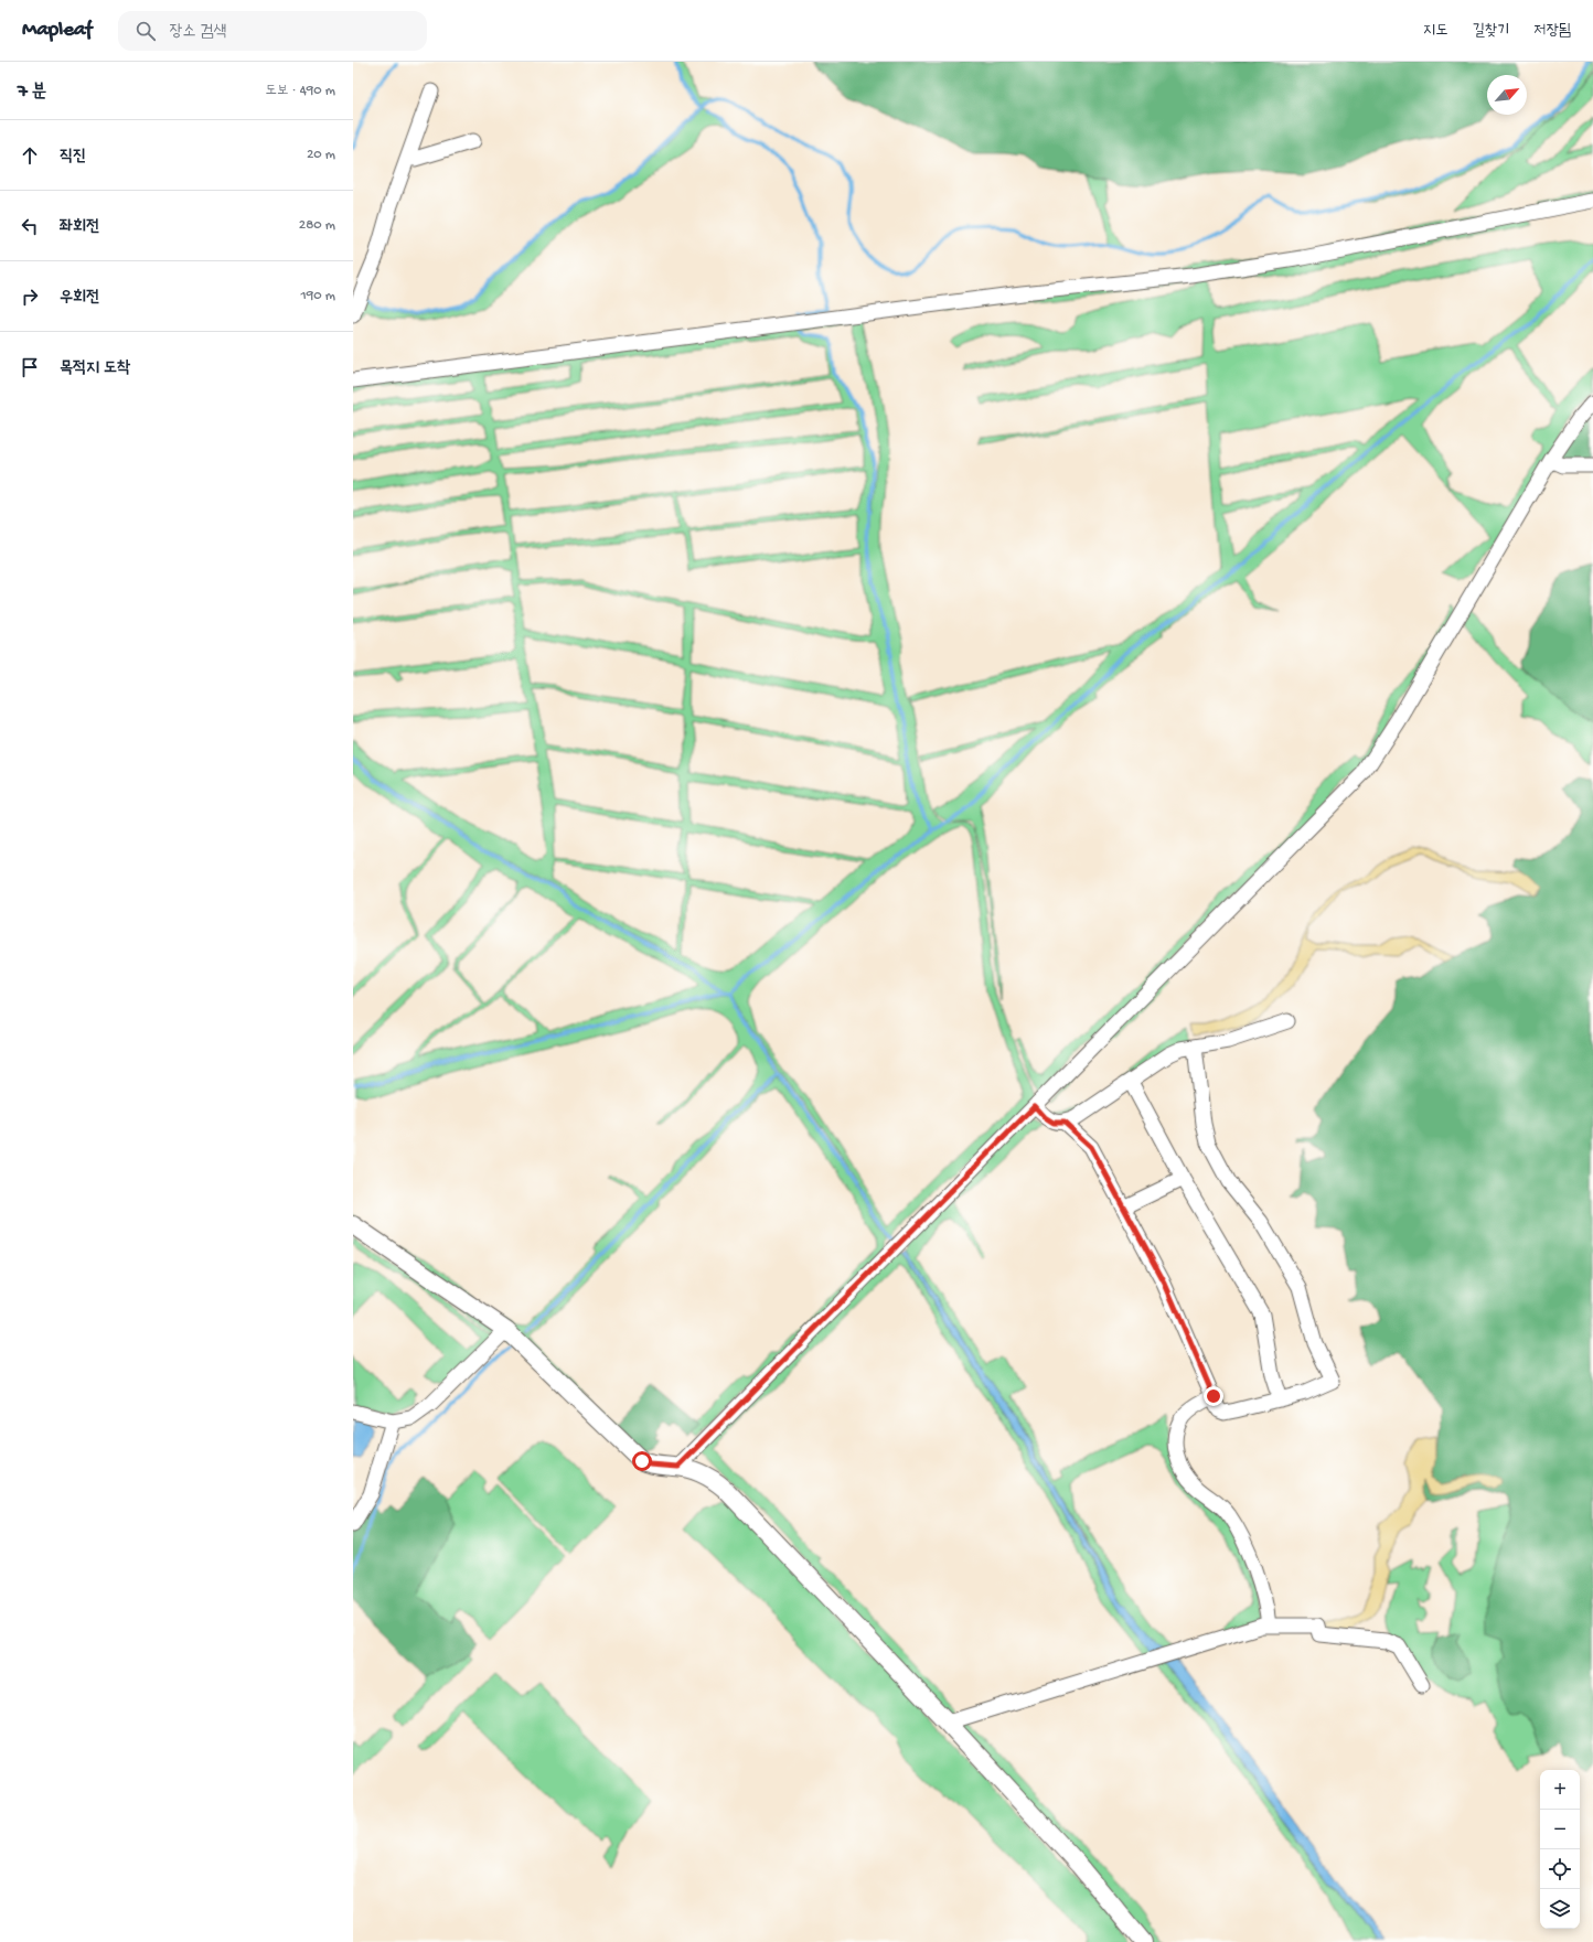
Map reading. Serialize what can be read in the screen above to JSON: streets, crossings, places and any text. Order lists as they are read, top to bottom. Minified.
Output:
{"north":"top right","page":{"header":"Mapleaf","search":"장소 검색","nav":["지도","길찾기","저장됨"],"heading":["7 분","도보 · 490 m"],"list":[["직진","20 m"],["좌회전","280 m"],["우회전","190 m"],"목적지 도착"],"map_buttons":["+","−"]}}
